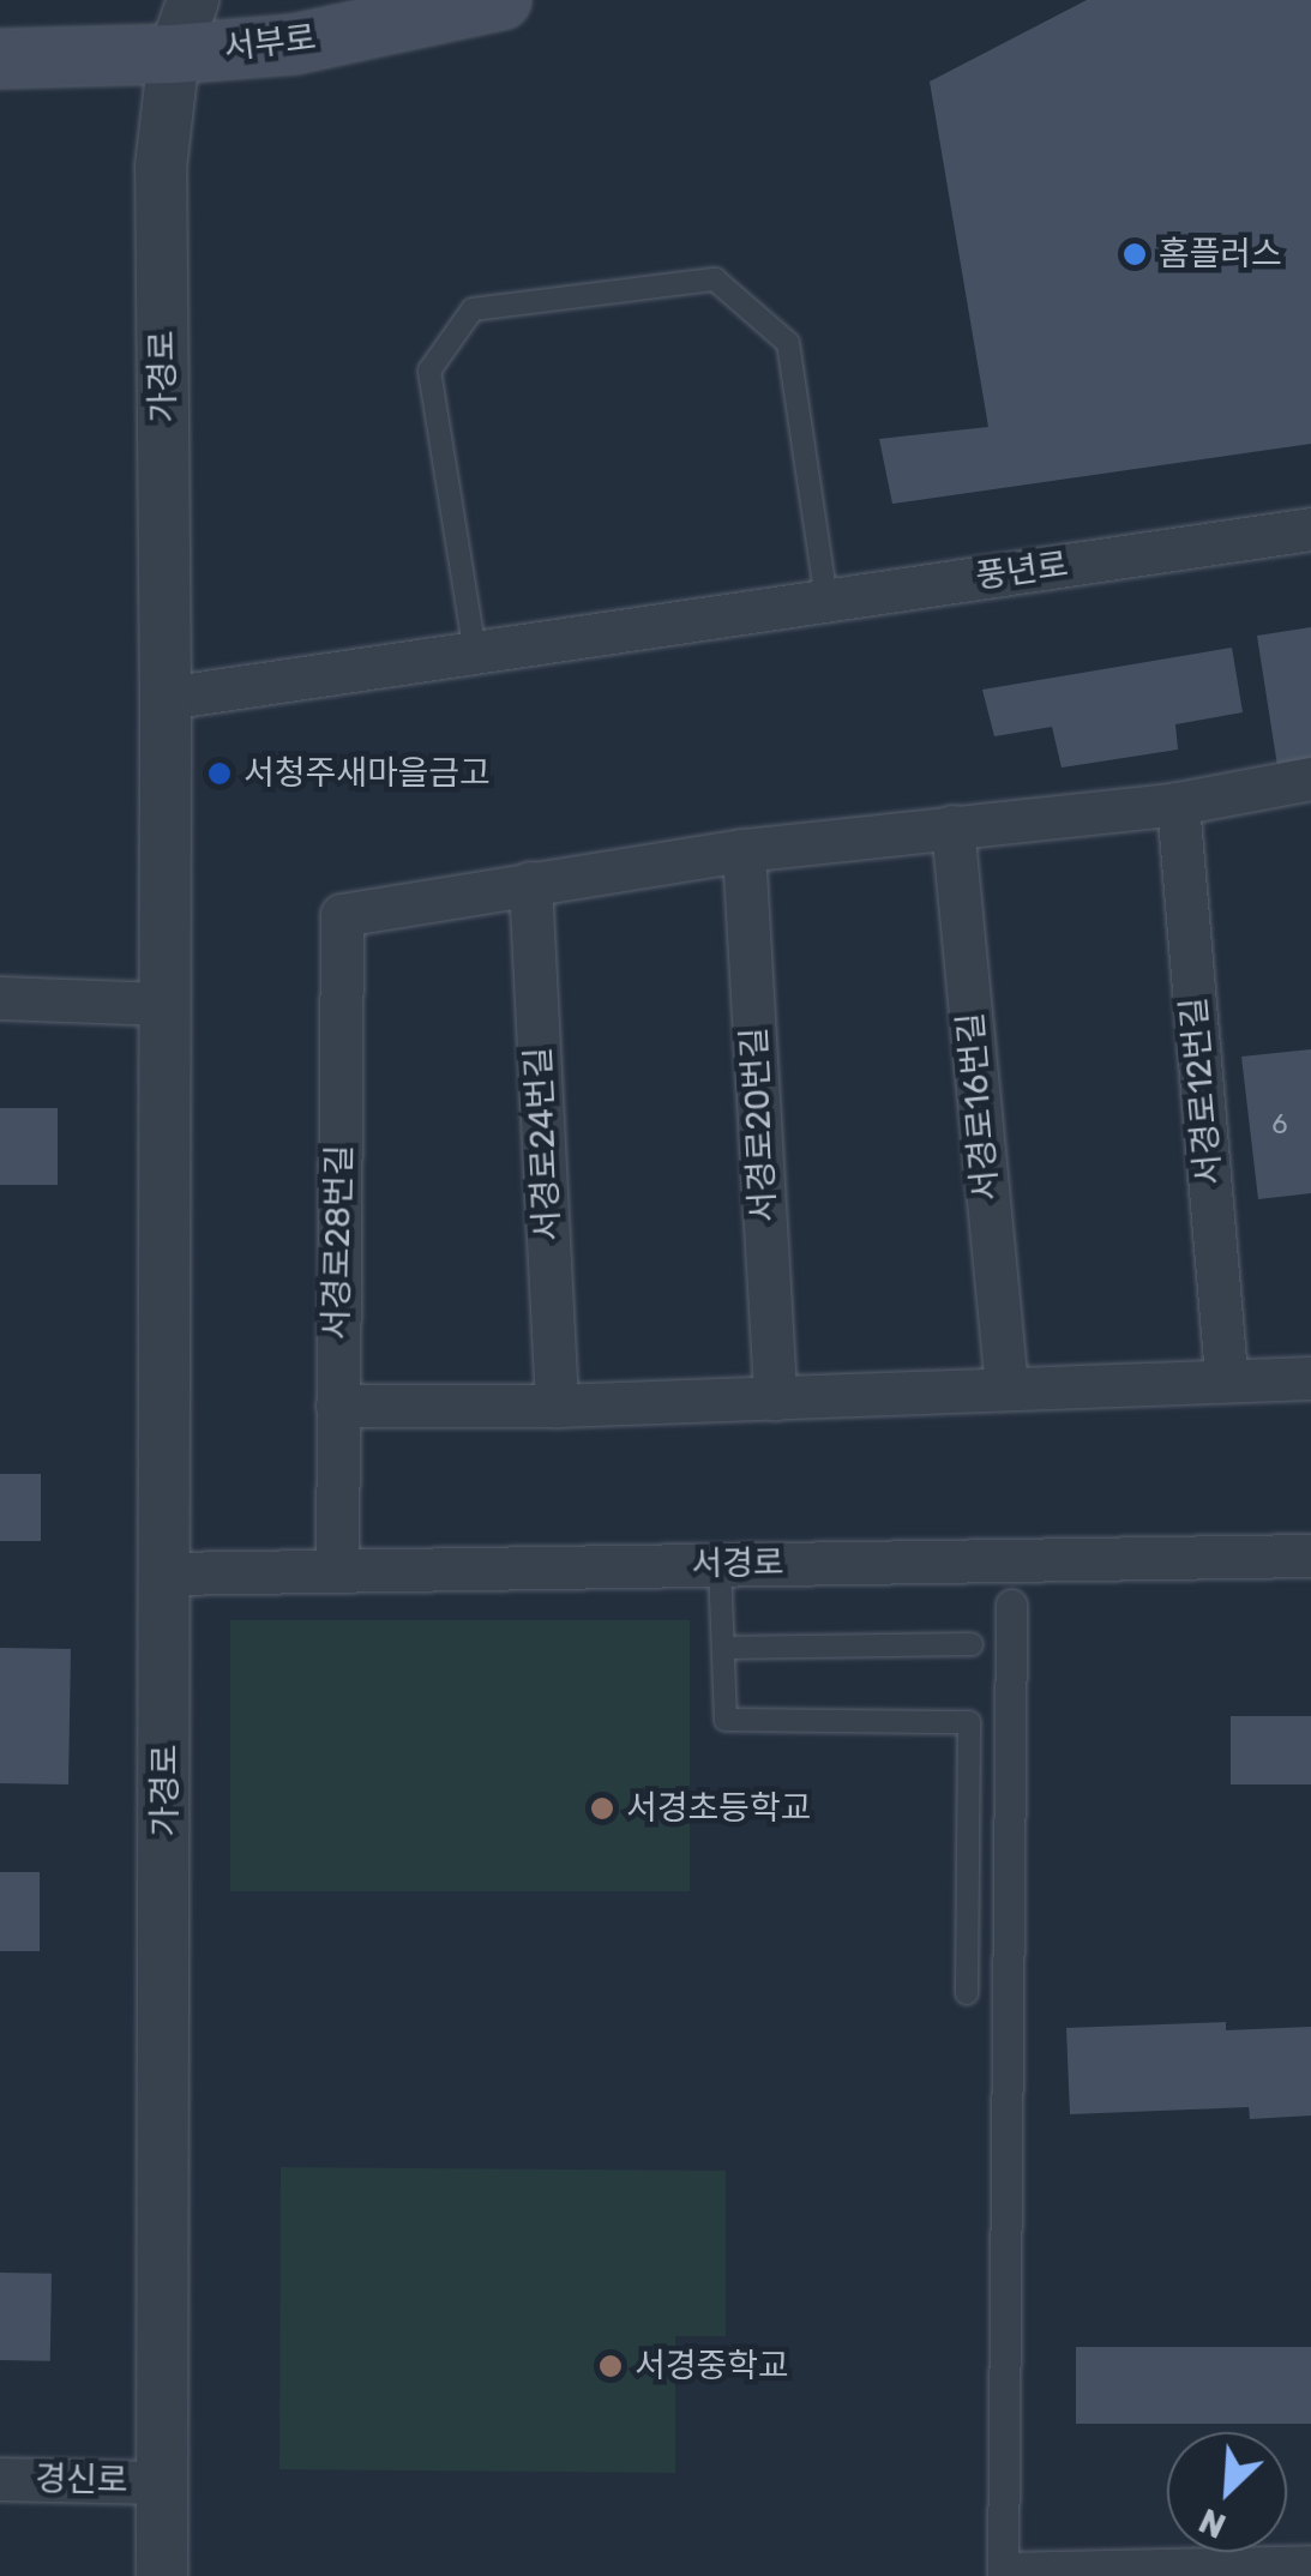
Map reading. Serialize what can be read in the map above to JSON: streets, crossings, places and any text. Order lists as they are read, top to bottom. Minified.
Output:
{"streets":{"main road":["서부로"],"street":["가경로","풍년로","서경로12번길","서경로16번길","서경로20번길","서경로24번길","서경로28번길","서경로","경신로"]},"crossings":[["서부로","가경로"],["가경로","서경로"],["가경로","경신로"],["서경로24번길","서경로28번길"],["서경로28번길","서경로"]],"places":["홈플러스","서청주새마을금고","서경초등학교","서경중학교"],"house_numbers":["6"],"north":"bottom left"}
